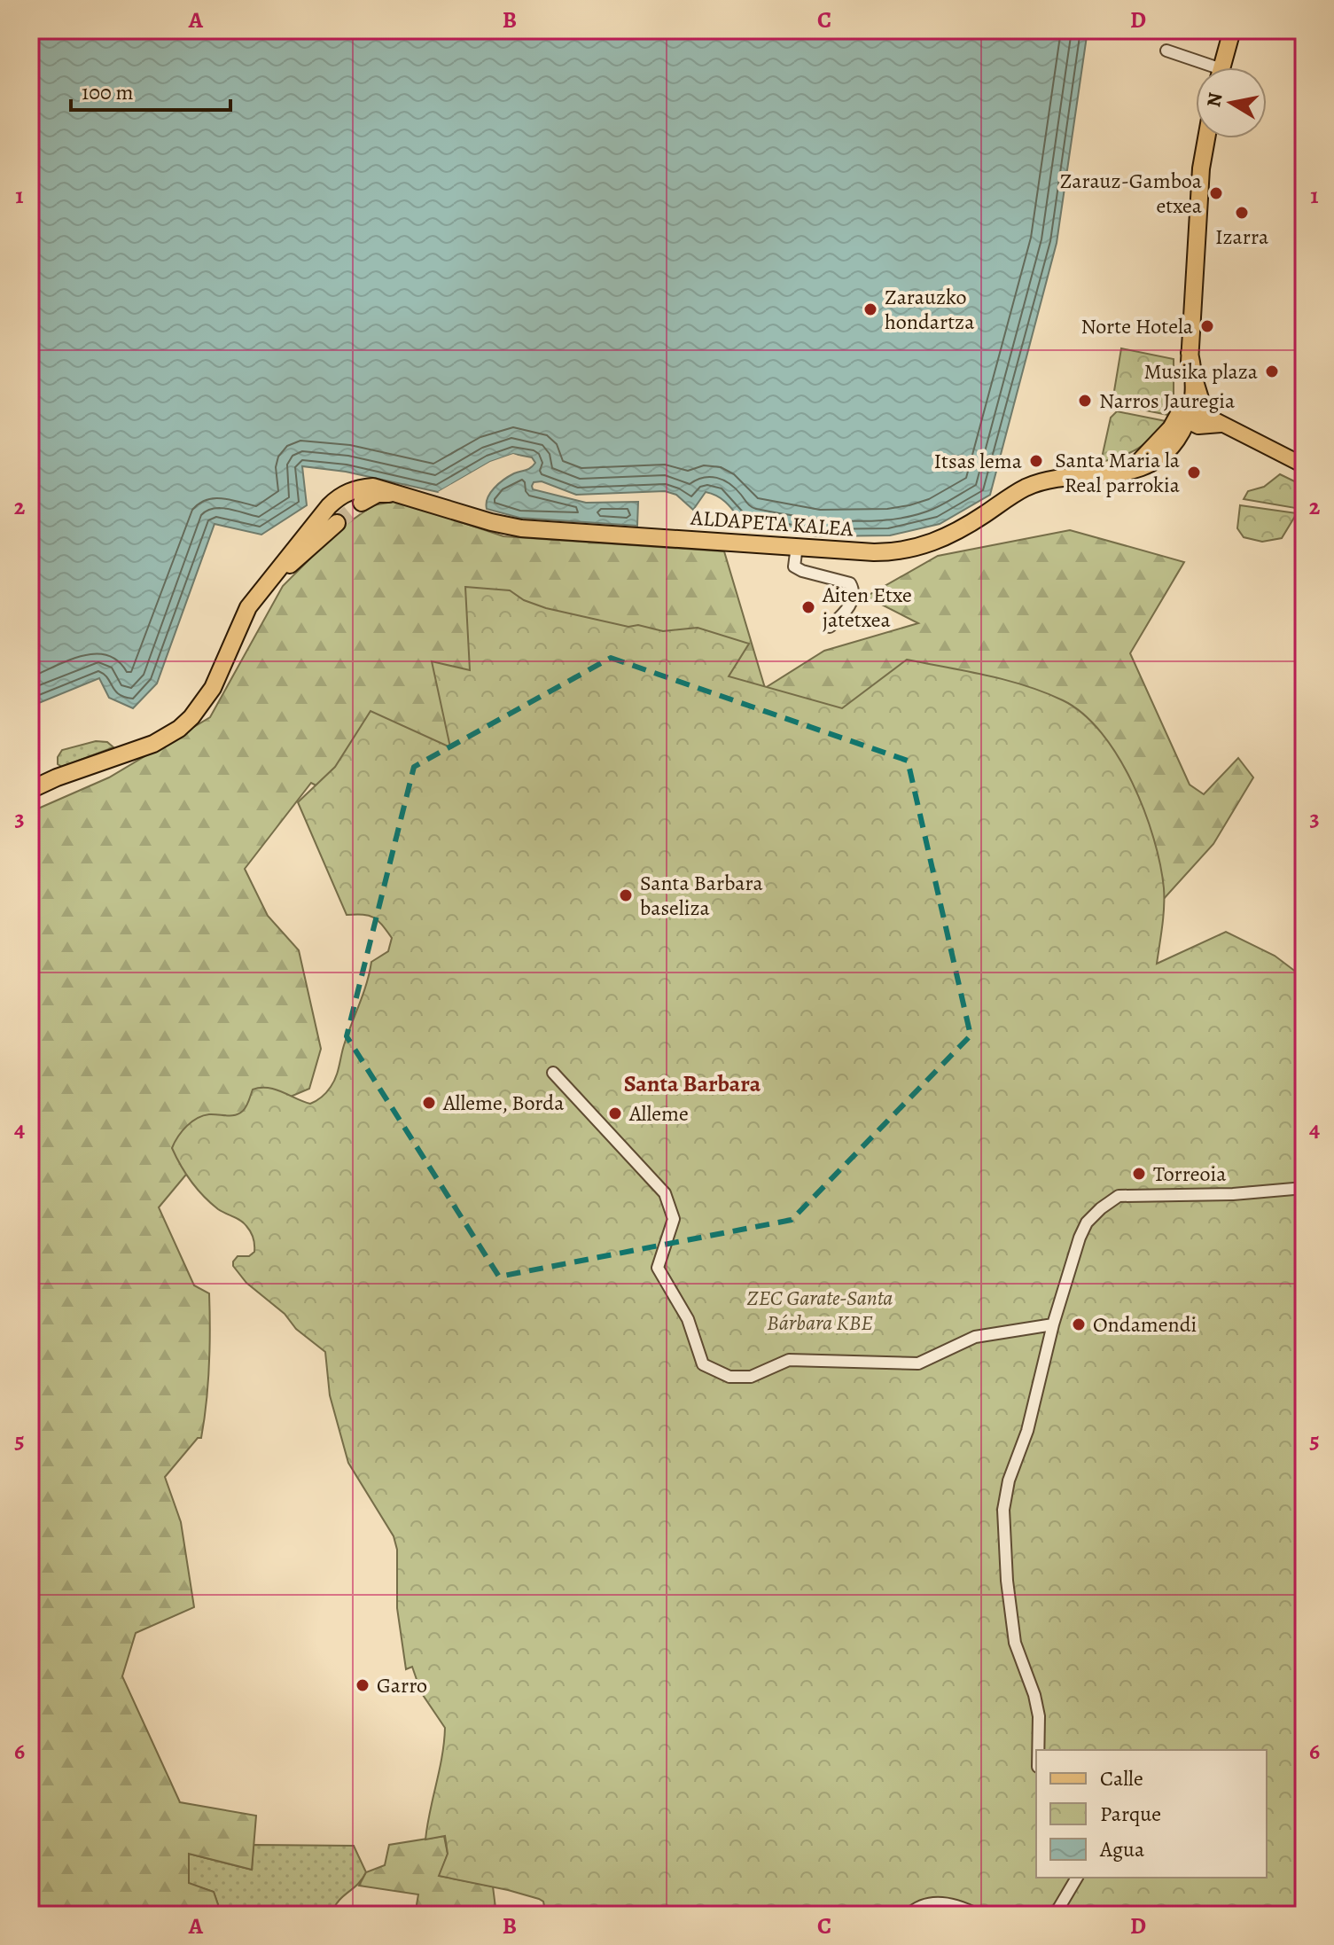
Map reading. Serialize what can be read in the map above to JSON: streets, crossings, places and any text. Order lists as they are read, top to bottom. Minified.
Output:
{"streets":{"highway":["ALDAPETA KALEA"]},"districts":["Santa Barbara"],"parks":["ZEC Garate-Santa Bárbara KBE"],"places":["Zarauz-Gamboa etxea","Izarra","Zarauzko hondartza","Norte Hotela","Musika plaza","Narros Jauregia","Itsas lema","Santa Maria la Real parrokia","Aiten Etxe jatetxea","Santa Barbara baseliza","Alleme, Borda","Alleme","Torreoia","Ondamendi","Garro"],"legend":["Calle","Parque","Agua"],"scale_bar":"100 m","north":"left","grid":{"columns":["A","B","C","D"],"rows":["1","2","3","4","5","6"]}}
